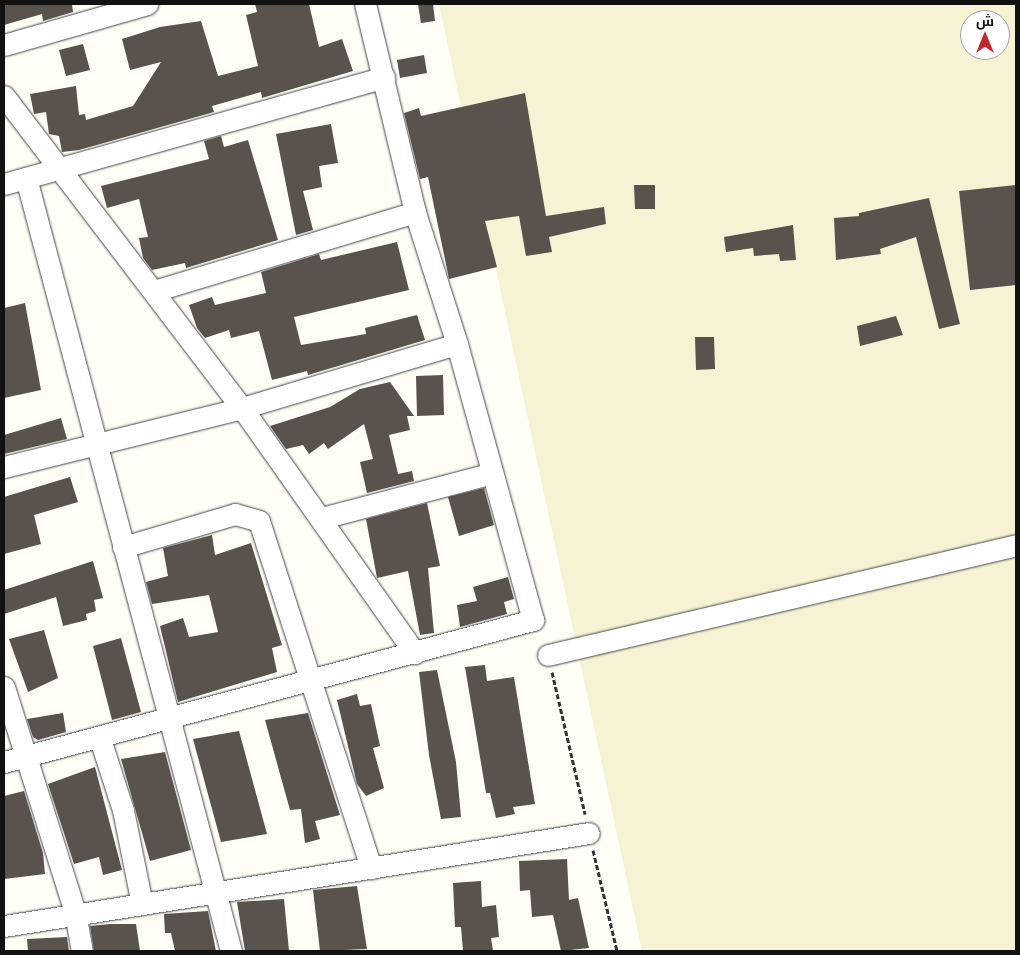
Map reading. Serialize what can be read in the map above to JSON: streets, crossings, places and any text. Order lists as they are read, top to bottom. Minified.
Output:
{"north":"top"}
